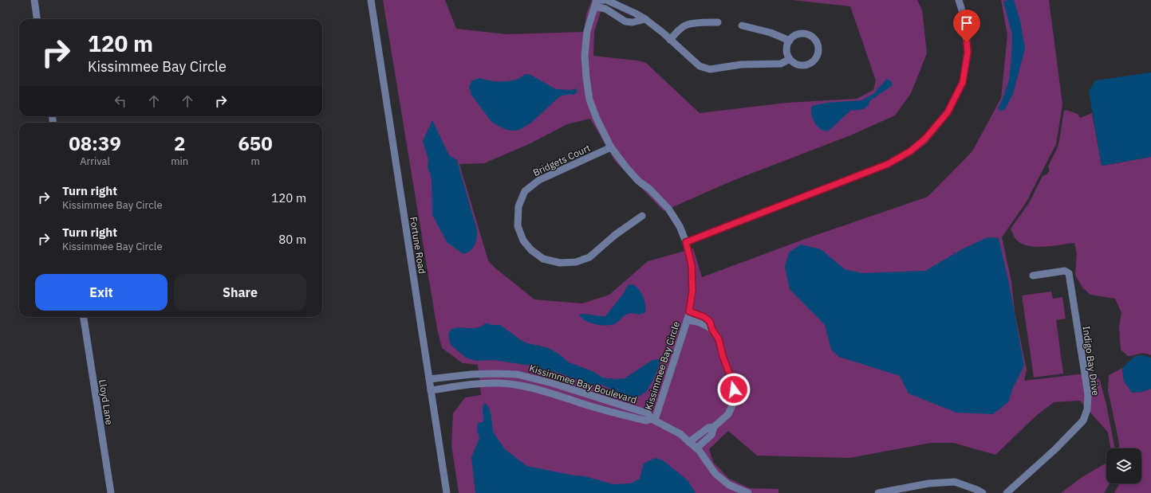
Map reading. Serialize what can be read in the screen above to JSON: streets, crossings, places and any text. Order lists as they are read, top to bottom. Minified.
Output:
{"streets":{"street":["Bridgets Court","Fortune Road","Indigo Bay Drive","Kissimmee Bay Circle","Kissimmee Bay Boulevard","Lloyd Lane"]},"crossings":[["Bridgets Court","Kissimmee Bay Circle"],["Fortune Road","Kissimmee Bay Boulevard"],["Kissimmee Bay Circle","Kissimmee Bay Boulevard"]],"page":{"turn":["120 m","Kissimmee Bay Circle"],"eta":["08:39","Arrival","2","min","650","m"],"list":[{"name":"Turn right","note":"Kissimmee Bay Circle","value":"120 m"},{"name":"Turn right","note":"Kissimmee Bay Circle","value":"80 m"}],"buttons":["Exit","Share"]}}
